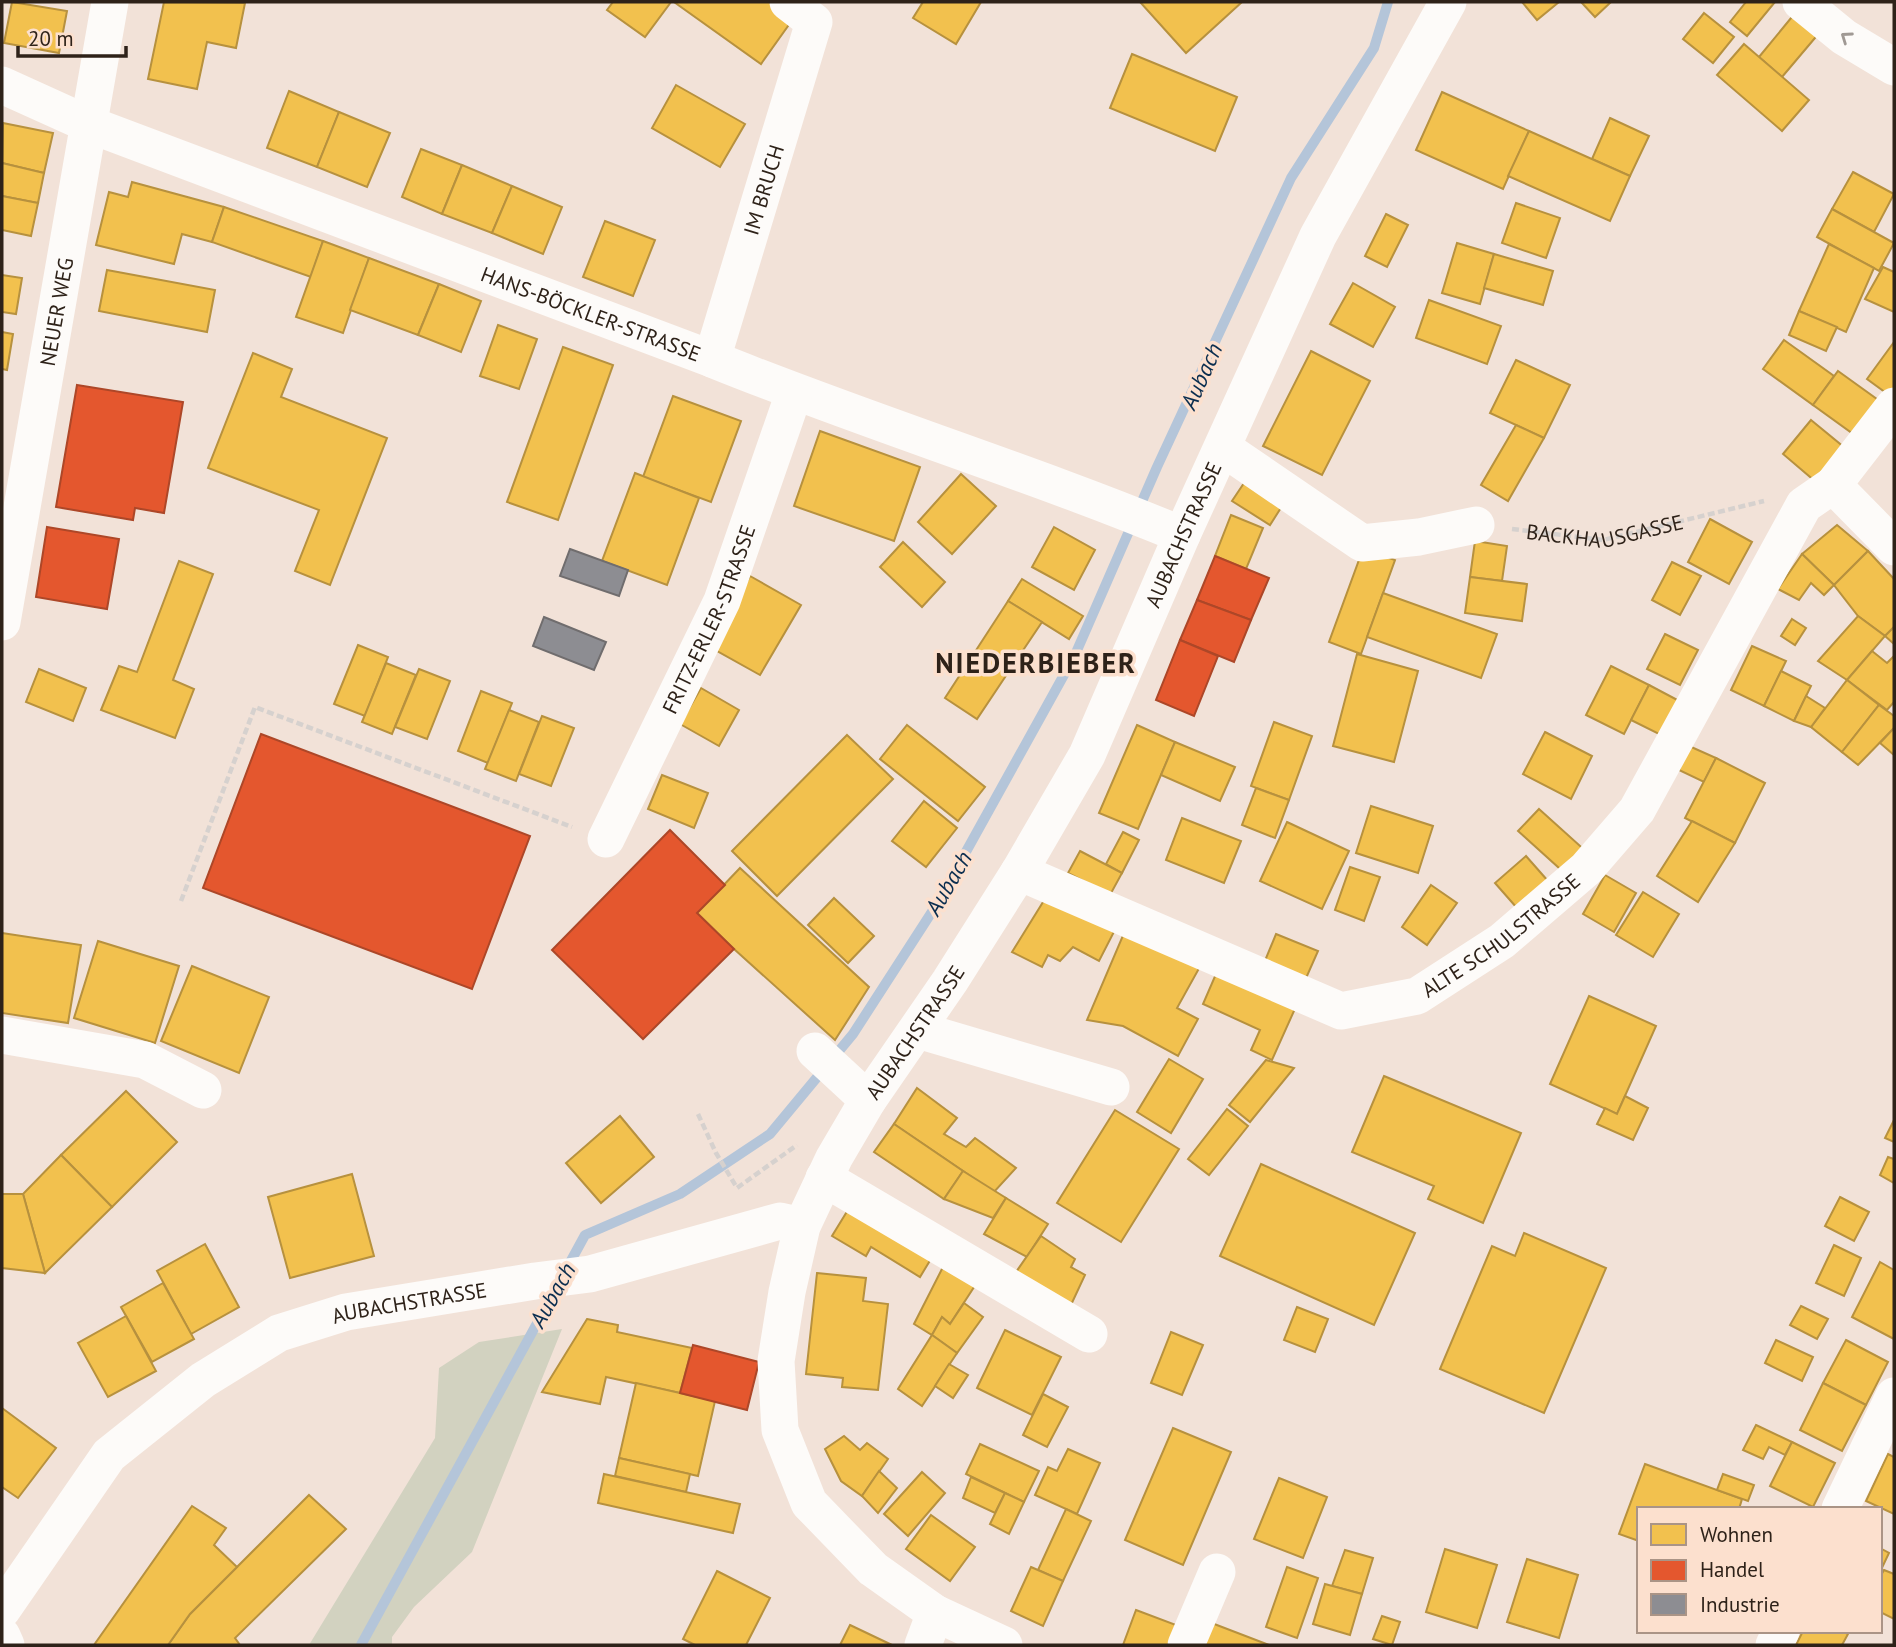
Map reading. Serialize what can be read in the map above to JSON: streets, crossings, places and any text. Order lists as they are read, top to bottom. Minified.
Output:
{"streets":{"street":["IM BRUCH","NEUER WEG","HANS-BÖCKLER-STRASSE","AUBACHSTRASSE","FRITZ-ERLER-STRASSE","ALTE SCHULSTRASSE"],"path":["BACKHAUSGASSE"]},"crossings":[["IM BRUCH","HANS-BÖCKLER-STRASSE"],["NEUER WEG","HANS-BÖCKLER-STRASSE"],["HANS-BÖCKLER-STRASSE","AUBACHSTRASSE"],["HANS-BÖCKLER-STRASSE","FRITZ-ERLER-STRASSE"],["BACKHAUSGASSE","ALTE SCHULSTRASSE"],["AUBACHSTRASSE","ALTE SCHULSTRASSE"]],"districts":["NIEDERBIEBER"],"water":["Aubach"],"legend":["Wohnen","Handel","Industrie"],"scale_bar":"20 m"}
